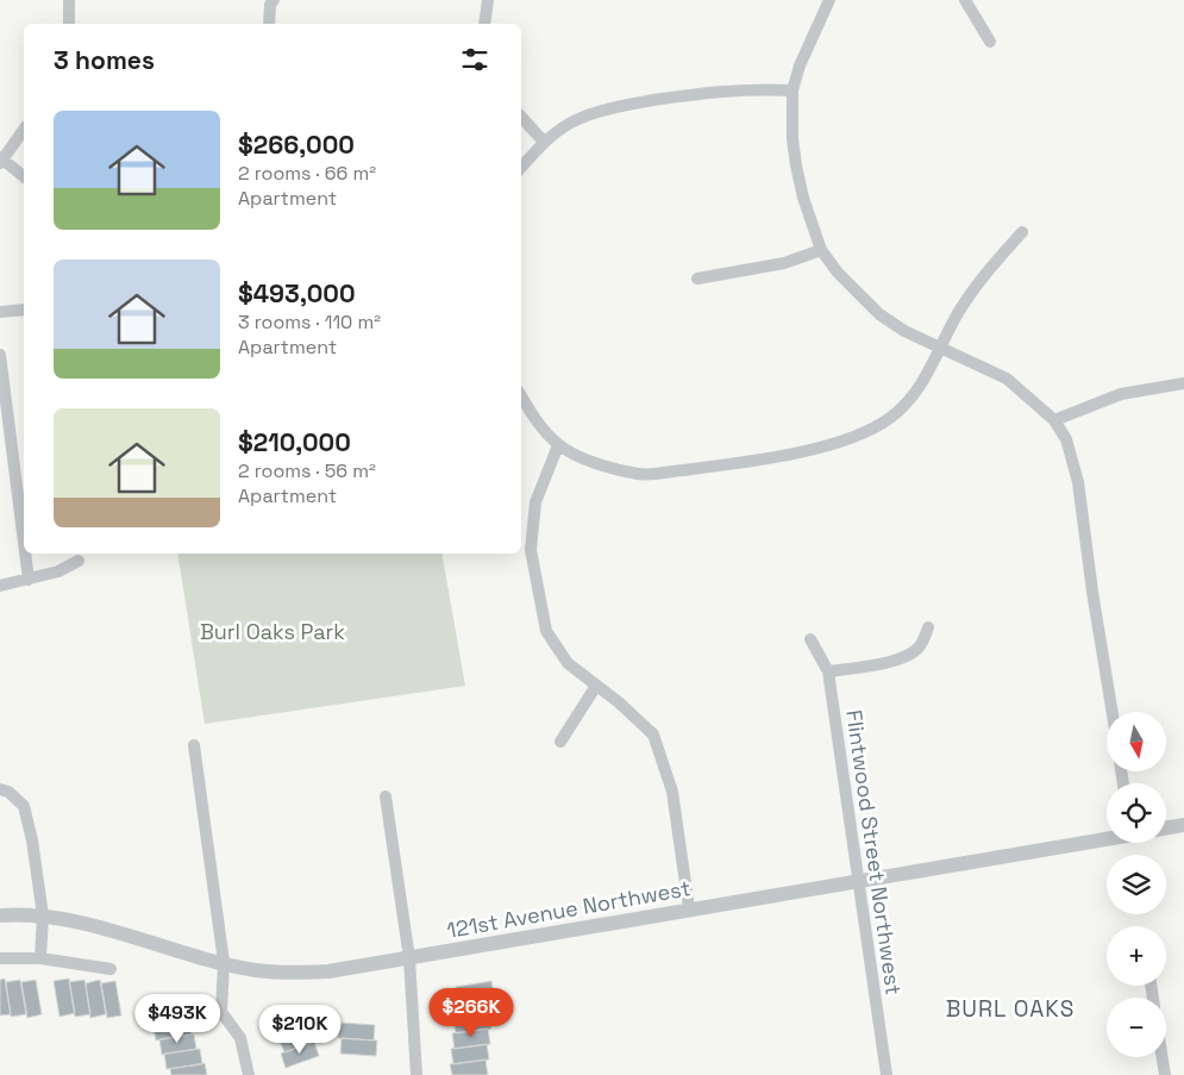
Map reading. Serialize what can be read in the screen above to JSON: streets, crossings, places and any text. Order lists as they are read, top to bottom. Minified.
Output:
{"streets":{"street":["Flintwood Street Northwest","121st Avenue Northwest"]},"crossings":[["Flintwood Street Northwest","121st Avenue Northwest"]],"districts":["BURL OAKS"],"parks":["Burl Oaks Park"],"north":"bottom","page":{"heading":"3 homes","list":[{"name":"$266,000","note":"2 rooms · 66 m² · Apartment"},{"name":"$493,000","note":"3 rooms · 110 m² · Apartment"},{"name":"$210,000","note":"2 rooms · 56 m² · Apartment"}],"map_buttons":["+","−"],"price":["$266K","$493K","$210K"]}}
